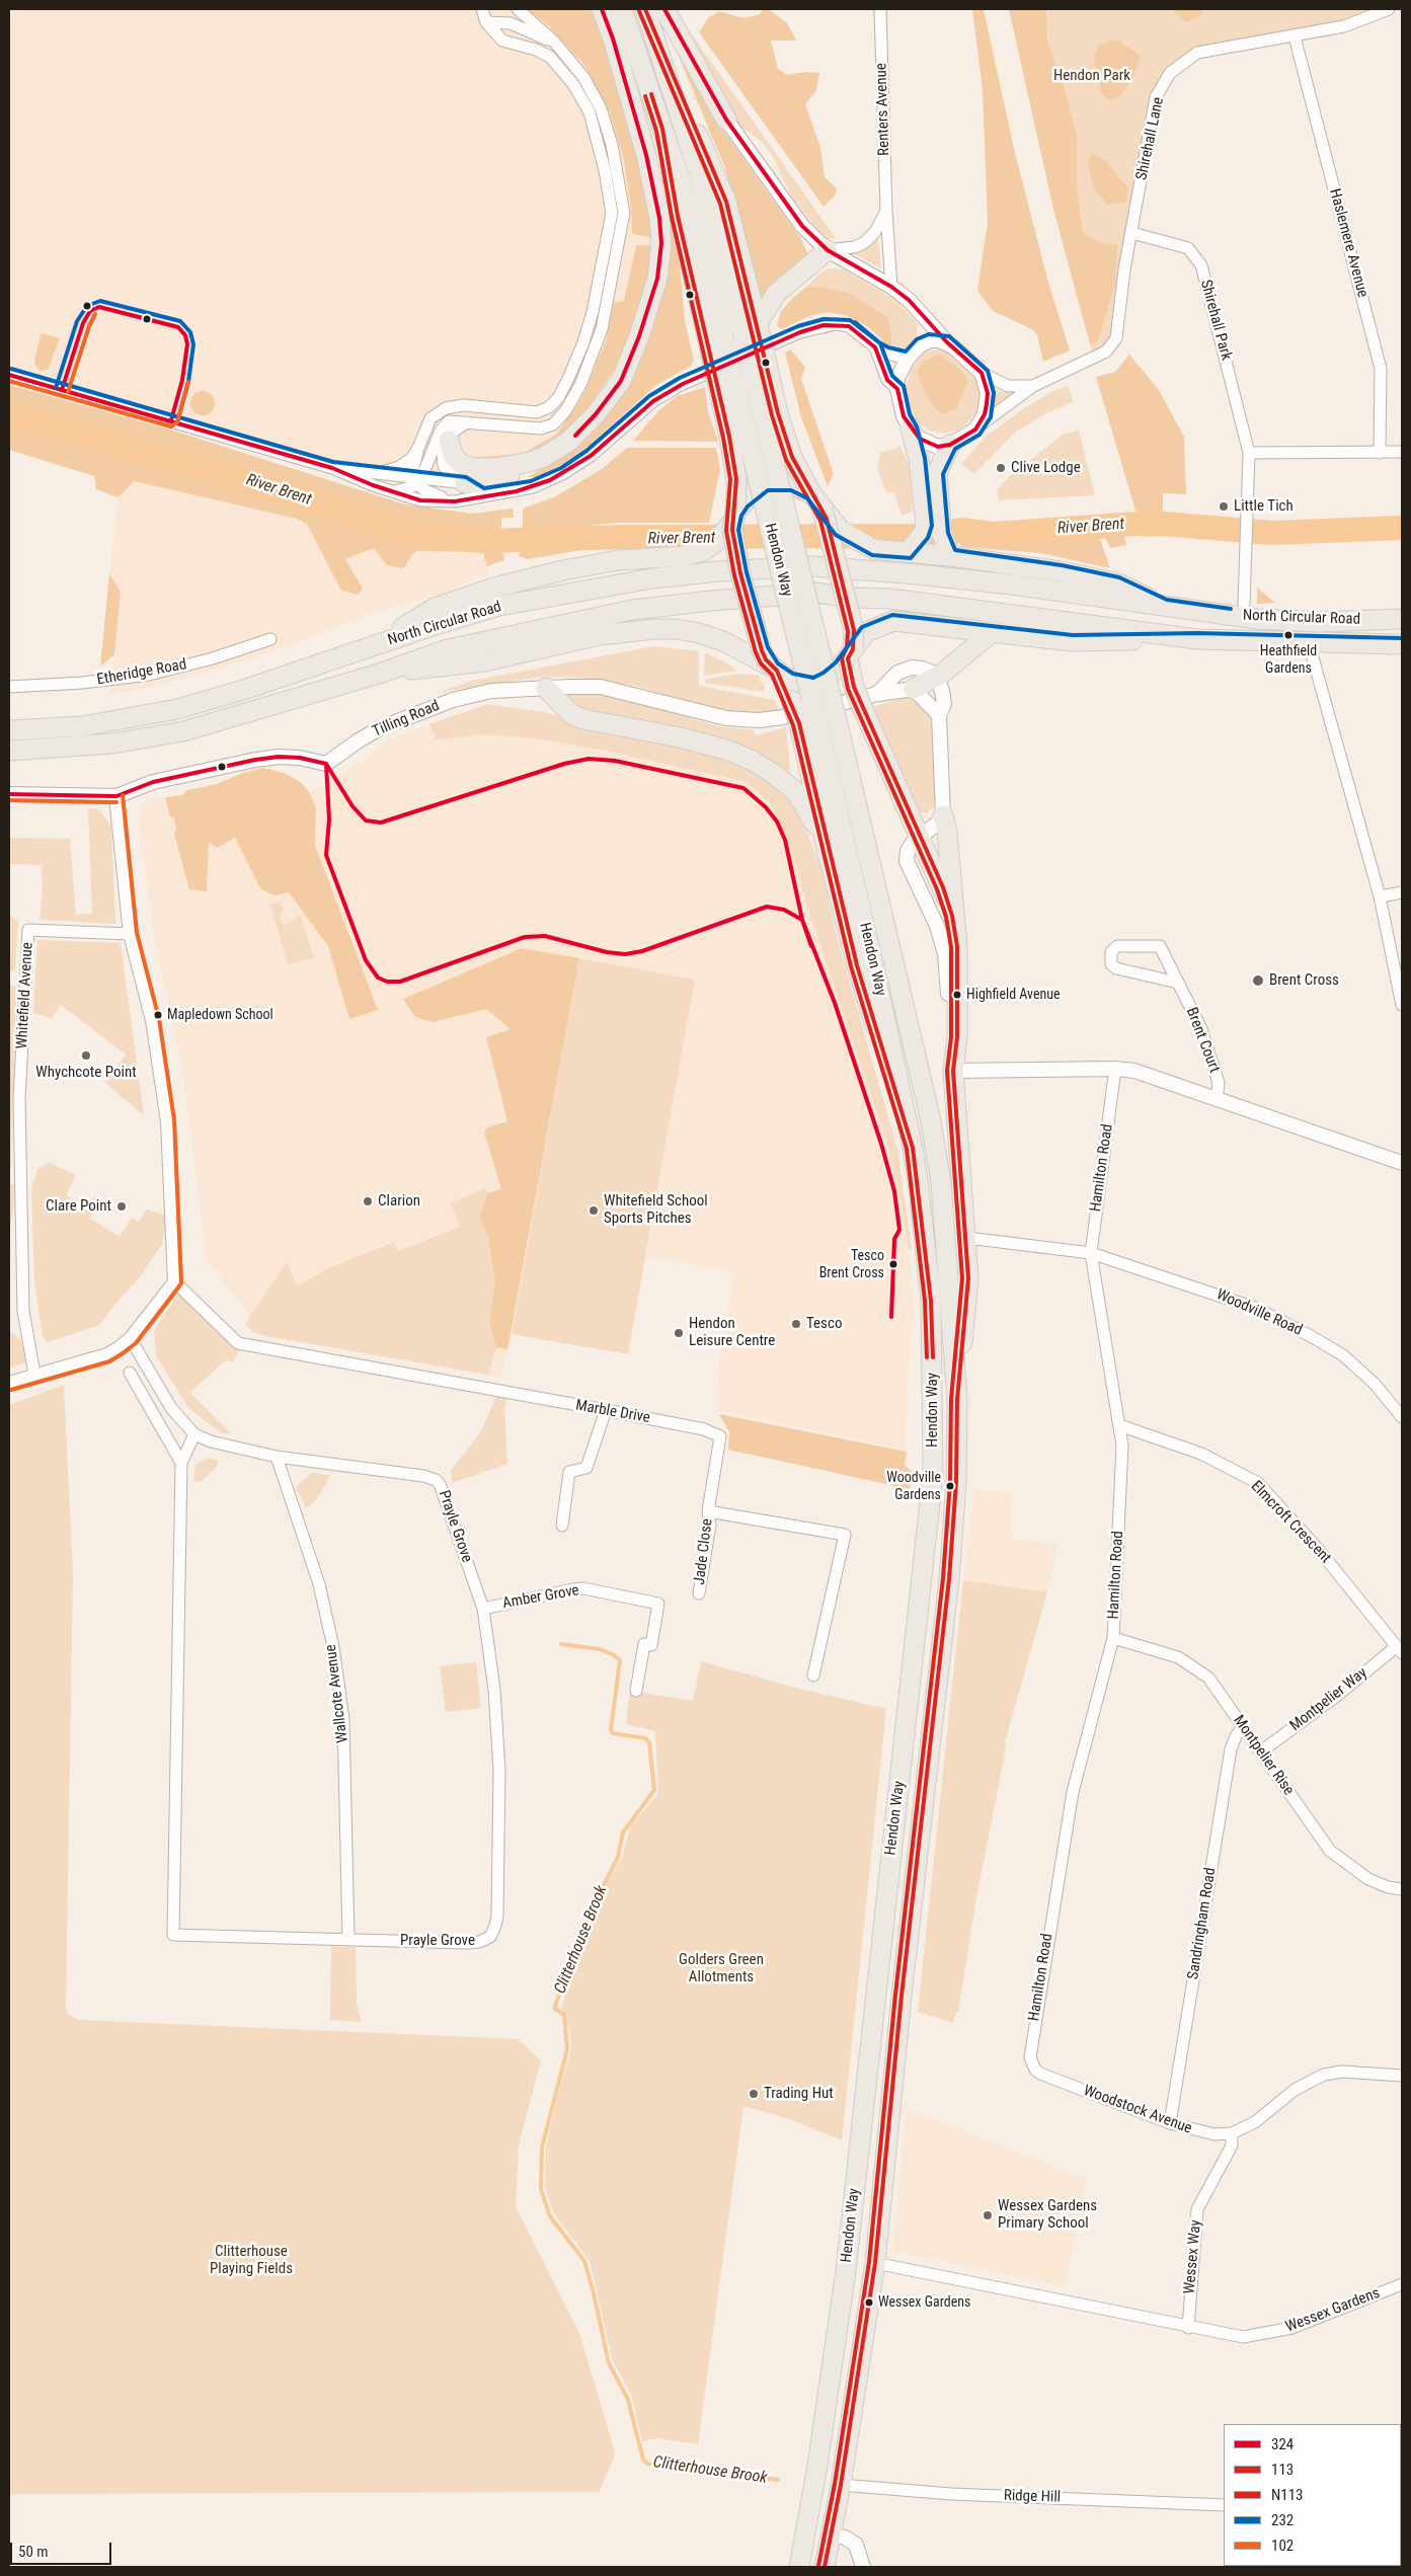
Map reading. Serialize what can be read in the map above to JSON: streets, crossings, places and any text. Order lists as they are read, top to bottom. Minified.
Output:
{"streets":{"highway":["Hendon Way","North Circular Road"],"street":["Renters Avenue","Shirehall Lane","Haslemere Avenue","Shirehall Park","Etheridge Road","Tilling Road","Whitefield Avenue","Brent Court","Hamilton Road","Woodville Road","Marble Drive","Elmcroft Crescent","Prayle Grove","Jade Close","Amber Grove","Wallcote Avenue","Montpelier Way","Montpelier Rise","Sandringham Road","Woodstock Avenue","Wessex Way","Wessex Gardens","Ridge Hill"]},"crossings":[["Shirehall Lane","Haslemere Avenue"],["Shirehall Lane","Shirehall Park"],["Hendon Way","Tilling Road"],["Hendon Way","Wessex Gardens"],["Hendon Way","Ridge Hill"],["Hamilton Road","Woodville Road"],["Hamilton Road","Elmcroft Crescent"],["Hamilton Road","Montpelier Rise"],["Hamilton Road","Woodstock Avenue"],["Marble Drive","Jade Close"],["Elmcroft Crescent","Montpelier Way"],["Prayle Grove","Amber Grove"],["Prayle Grove","Wallcote Avenue"],["Montpelier Way","Montpelier Rise"],["Montpelier Rise","Sandringham Road"],["Sandringham Road","Woodstock Avenue"],["Woodstock Avenue","Wessex Way"],["Wessex Way","Wessex Gardens"]],"water":["River Brent","Clitterhouse Brook"],"parks":["Hendon Park","Golders Green Allotments","Clitterhouse Playing Fields"],"places":["Clive Lodge","Little Tich","Heathfield Gardens","Brent Cross","Highfield Avenue","Mapledown School","Whychcote Point","Clarion","Clare Point","Whitefield School Sports Pitches","Tesco Brent Cross","Tesco","Hendon Leisure Centre","Woodville Gardens","Trading Hut","Wessex Gardens Primary School","Wessex Gardens"],"lines":["transit line 324","transit line 113","transit line N113","transit line 232","transit line 102"],"legend":["324","113","N113","232","102"],"scale_bar":"50 m"}
